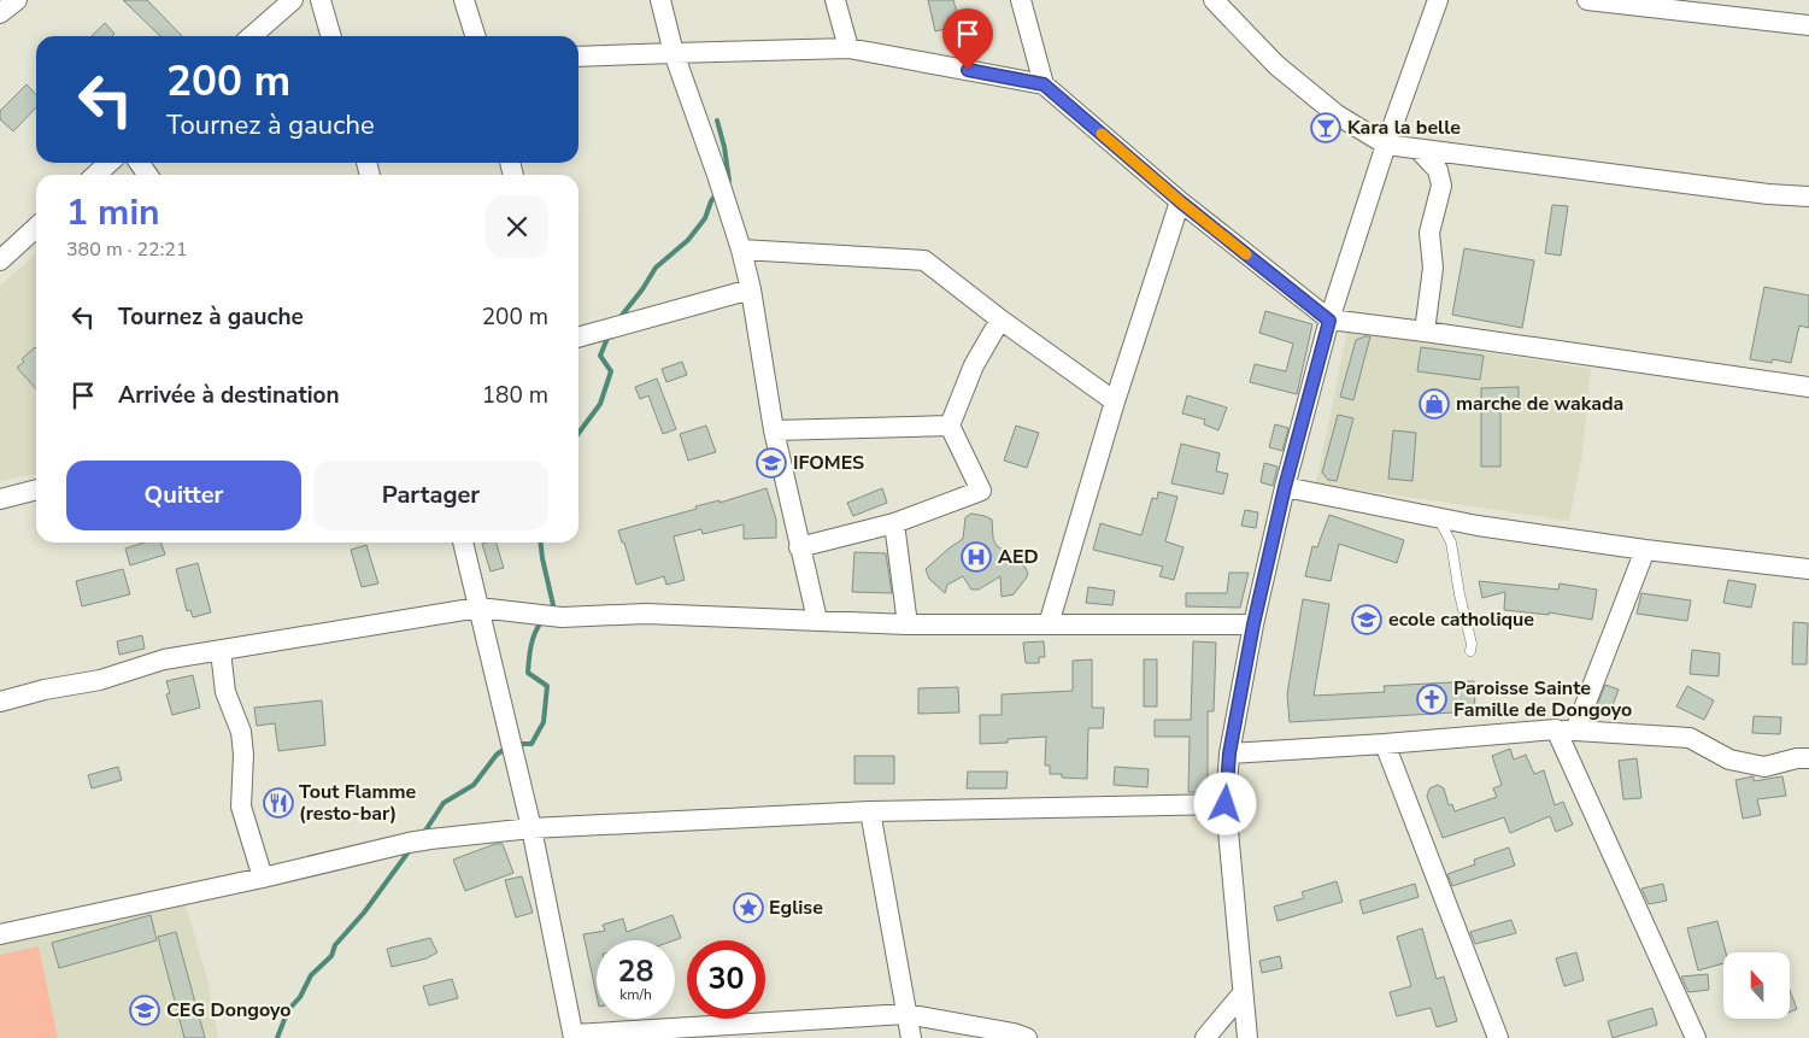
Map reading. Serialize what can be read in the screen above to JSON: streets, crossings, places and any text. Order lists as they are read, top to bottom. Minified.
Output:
{"places":{"bar":["Kara la belle"],"shop":["marche de wakada"],"school or university":["IFOMES","ecole catholique","CEG Dongoyo"],"hospital":["AED"],"church":["Paroisse Sainte Famille de Dongoyo"],"restaurant":["Tout Flamme (resto-bar)"],"place":["Eglise"]},"north":"top","page":{"turn":["200 m","Tournez à gauche"],"heading":["1 min","380 m · 22:21"],"list":[{"name":"Tournez à gauche","value":"200 m"},{"name":"Arrivée à destination","value":"180 m"}],"buttons":["Quitter","Partager"],"speed":"28 km/h","limit":"30"}}
